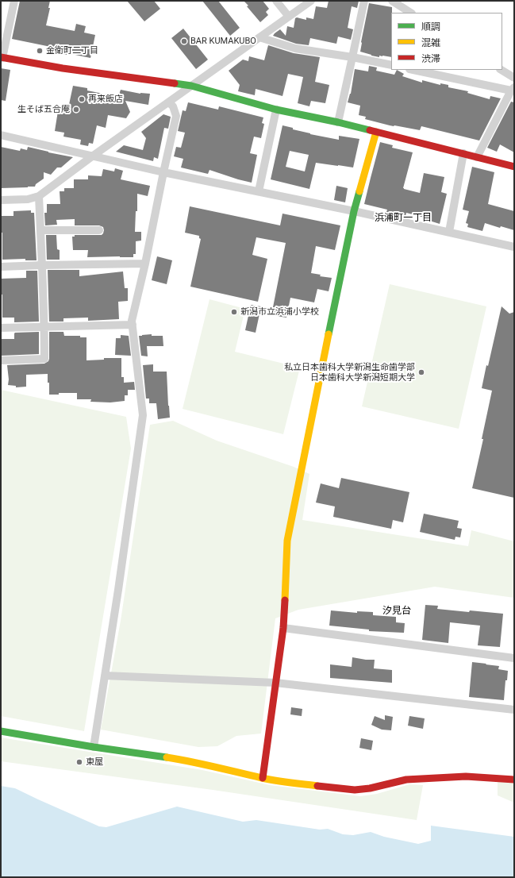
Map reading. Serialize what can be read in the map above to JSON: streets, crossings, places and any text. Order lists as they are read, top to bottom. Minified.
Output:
{"districts":["浜浦町一丁目","汐見台"],"places":["BAR KUMAKUBO","金衛町二丁目","再来飯店","生そば五合庵","新潟市立浜浦小学校","私立日本歯科大学新潟生命歯学部 日本歯科大学新潟短期大学","東屋"],"legend":["順調","混雑","渋滞"]}
